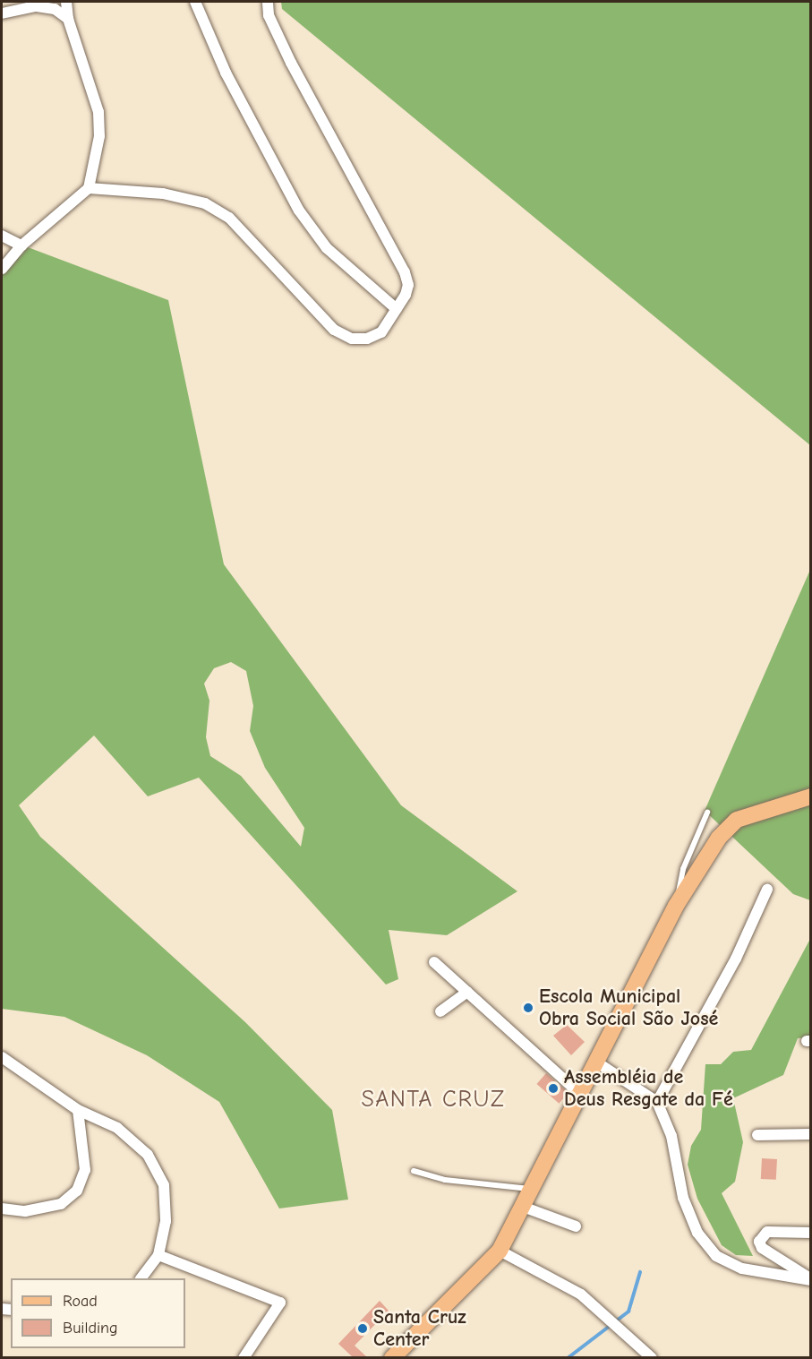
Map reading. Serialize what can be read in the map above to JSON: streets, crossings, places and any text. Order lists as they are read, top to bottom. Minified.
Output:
{"districts":["SANTA CRUZ"],"places":["Escola Municipal Obra Social São José","Assembléia de Deus Resgate da Fé","Santa Cruz Center"],"legend":["Road","Building"]}
